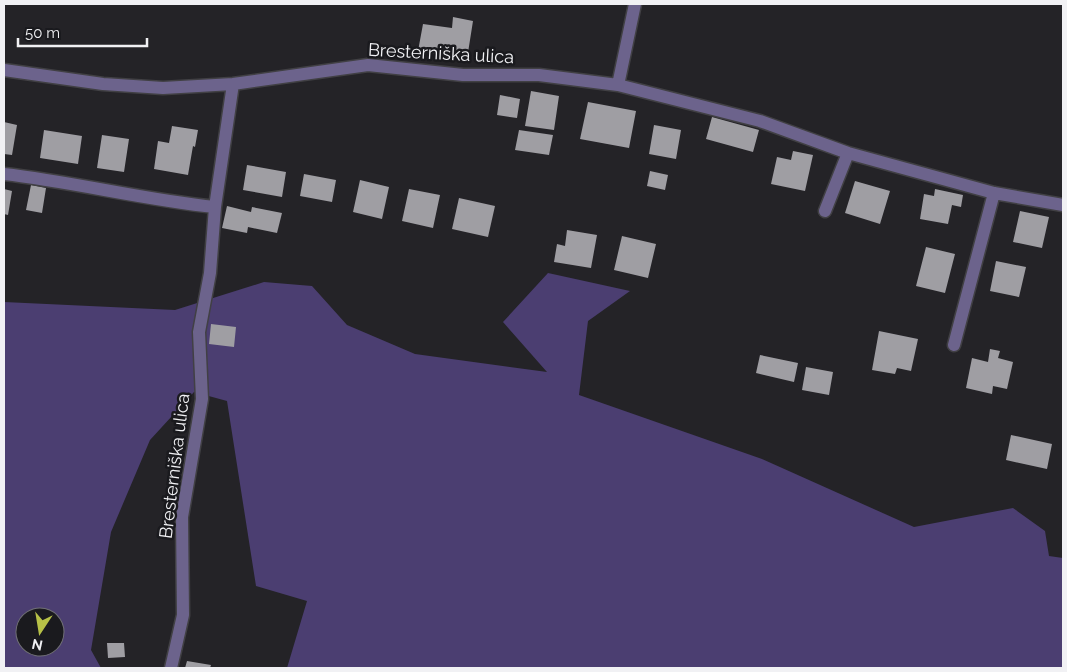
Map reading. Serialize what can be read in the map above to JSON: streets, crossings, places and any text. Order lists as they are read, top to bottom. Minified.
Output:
{"streets":{"street":["Bresterniška ulica"]},"scale_bar":"50 m","north":"bottom"}
